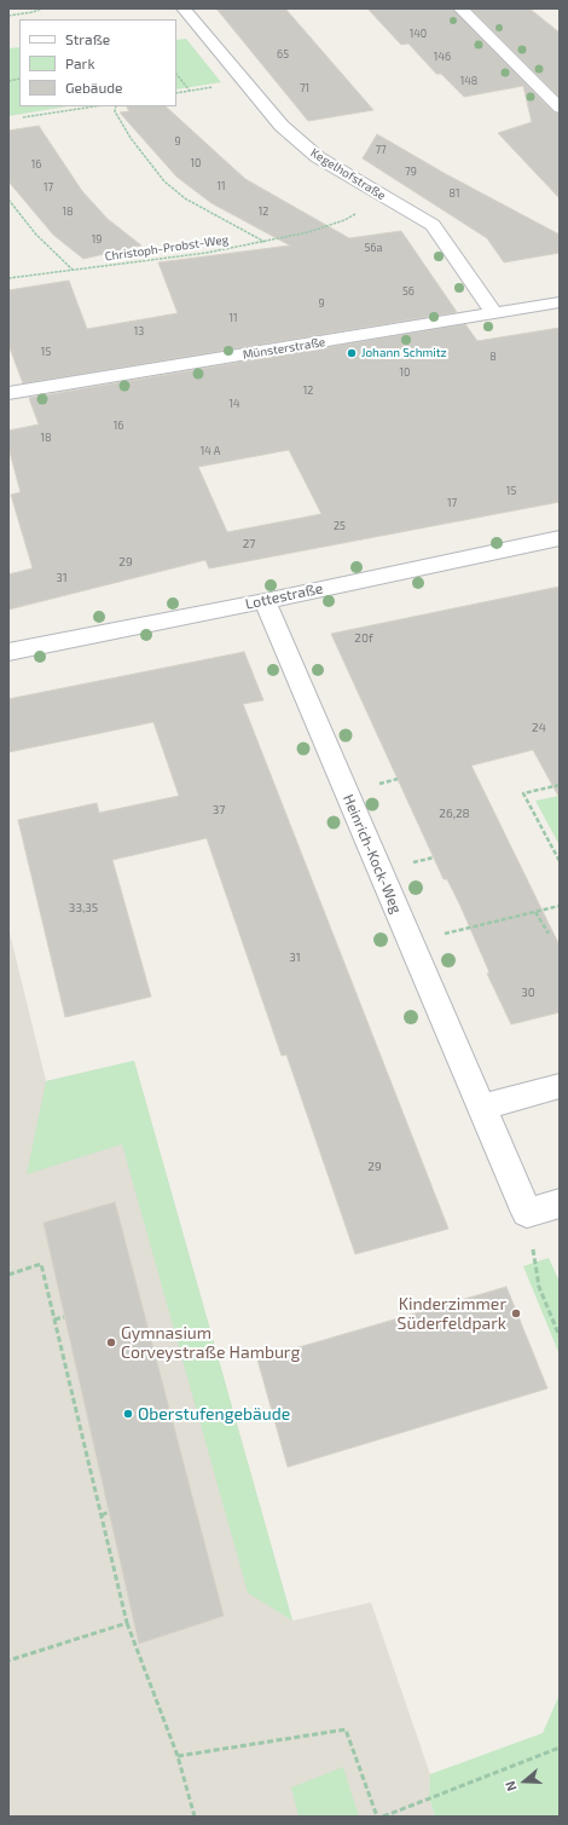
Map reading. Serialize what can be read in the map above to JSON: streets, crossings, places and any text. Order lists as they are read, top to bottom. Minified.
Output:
{"streets":{"street":["Kegelhofstraße","Münsterstraße","Lottestraße","Heinrich-Kock-Weg"],"path":["Christoph-Probst-Weg"]},"crossings":[["Kegelhofstraße","Christoph-Probst-Weg"],["Kegelhofstraße","Münsterstraße"],["Lottestraße","Heinrich-Kock-Weg"]],"places":["Johann Schmitz","Kinderzimmer Süderfeldpark","Gymnasium Corveystraße Hamburg","Oberstufengebäude"],"house_numbers":["140","65","146","148","71","9","77","10","16","79","11","17","81","18","12","19","56a","56","9","11","13","15","8","10","12","14","16","18","14 A","15","17","25","27","29","31","20f","24","37","26,28","33,35","31","30","29"],"legend":["Straße","Park","Gebäude"],"north":"left"}
